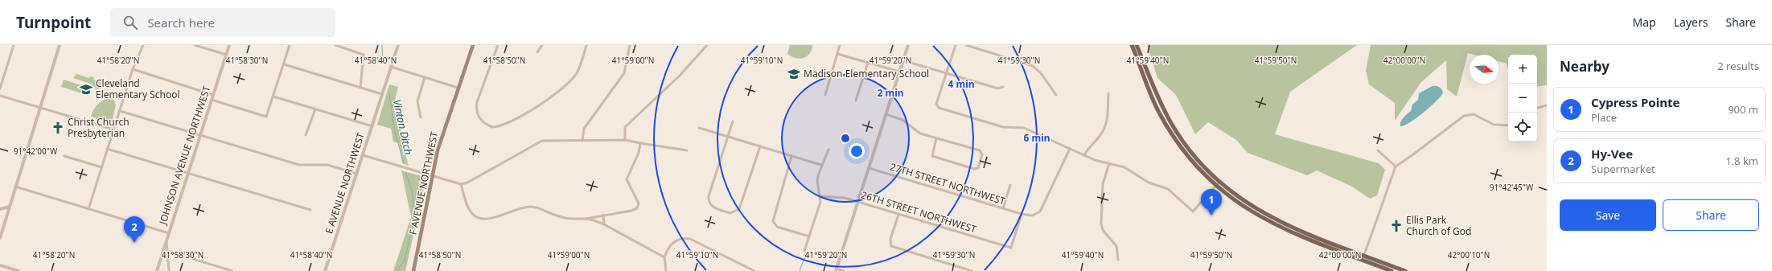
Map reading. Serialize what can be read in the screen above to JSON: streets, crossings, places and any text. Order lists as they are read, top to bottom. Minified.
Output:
{"streets":{"main road":["F AVENUE NORTHWEST"],"street":["JOHNSON AVENUE NORTHWEST","E AVENUE NORTHWEST","27TH STREET NORTHWEST","26TH STREET NORTHWEST"]},"crossings":[["27TH STREET NORTHWEST","26TH STREET NORTHWEST"]],"water":["Vinton Ditch"],"places":{"school or university":["Madison Elementary School","Cleveland Elementary School"],"church":["Christ Church Presbyterian","Ellis Park Church of God"]},"north":"right","page":{"header":"Turnpoint","search":"Search here","nav":["Map","Layers","Share"],"heading":["Nearby","2 results"],"map_buttons":["+","−"],"list":[{"mark":"1","name":"Cypress Pointe","note":"Place","value":"900 m"},{"mark":"2","name":"Hy-Vee","note":"Supermarket","value":"1.8 km"}],"pins":["1","2"],"buttons":["Save","Share"]},"coordinates":["41°58'20\"N","41°58'30\"N","41°58'40\"N","41°58'50\"N","41°59'00\"N","41°59'10\"N","41°59'20\"N","41°59'30\"N","41°59'40\"N","41°59'50\"N","42°00'00\"N","91°42'00\"W","91°42'45\"W","42°00'10\"N"],"rings":["4 min","2 min","6 min"]}
